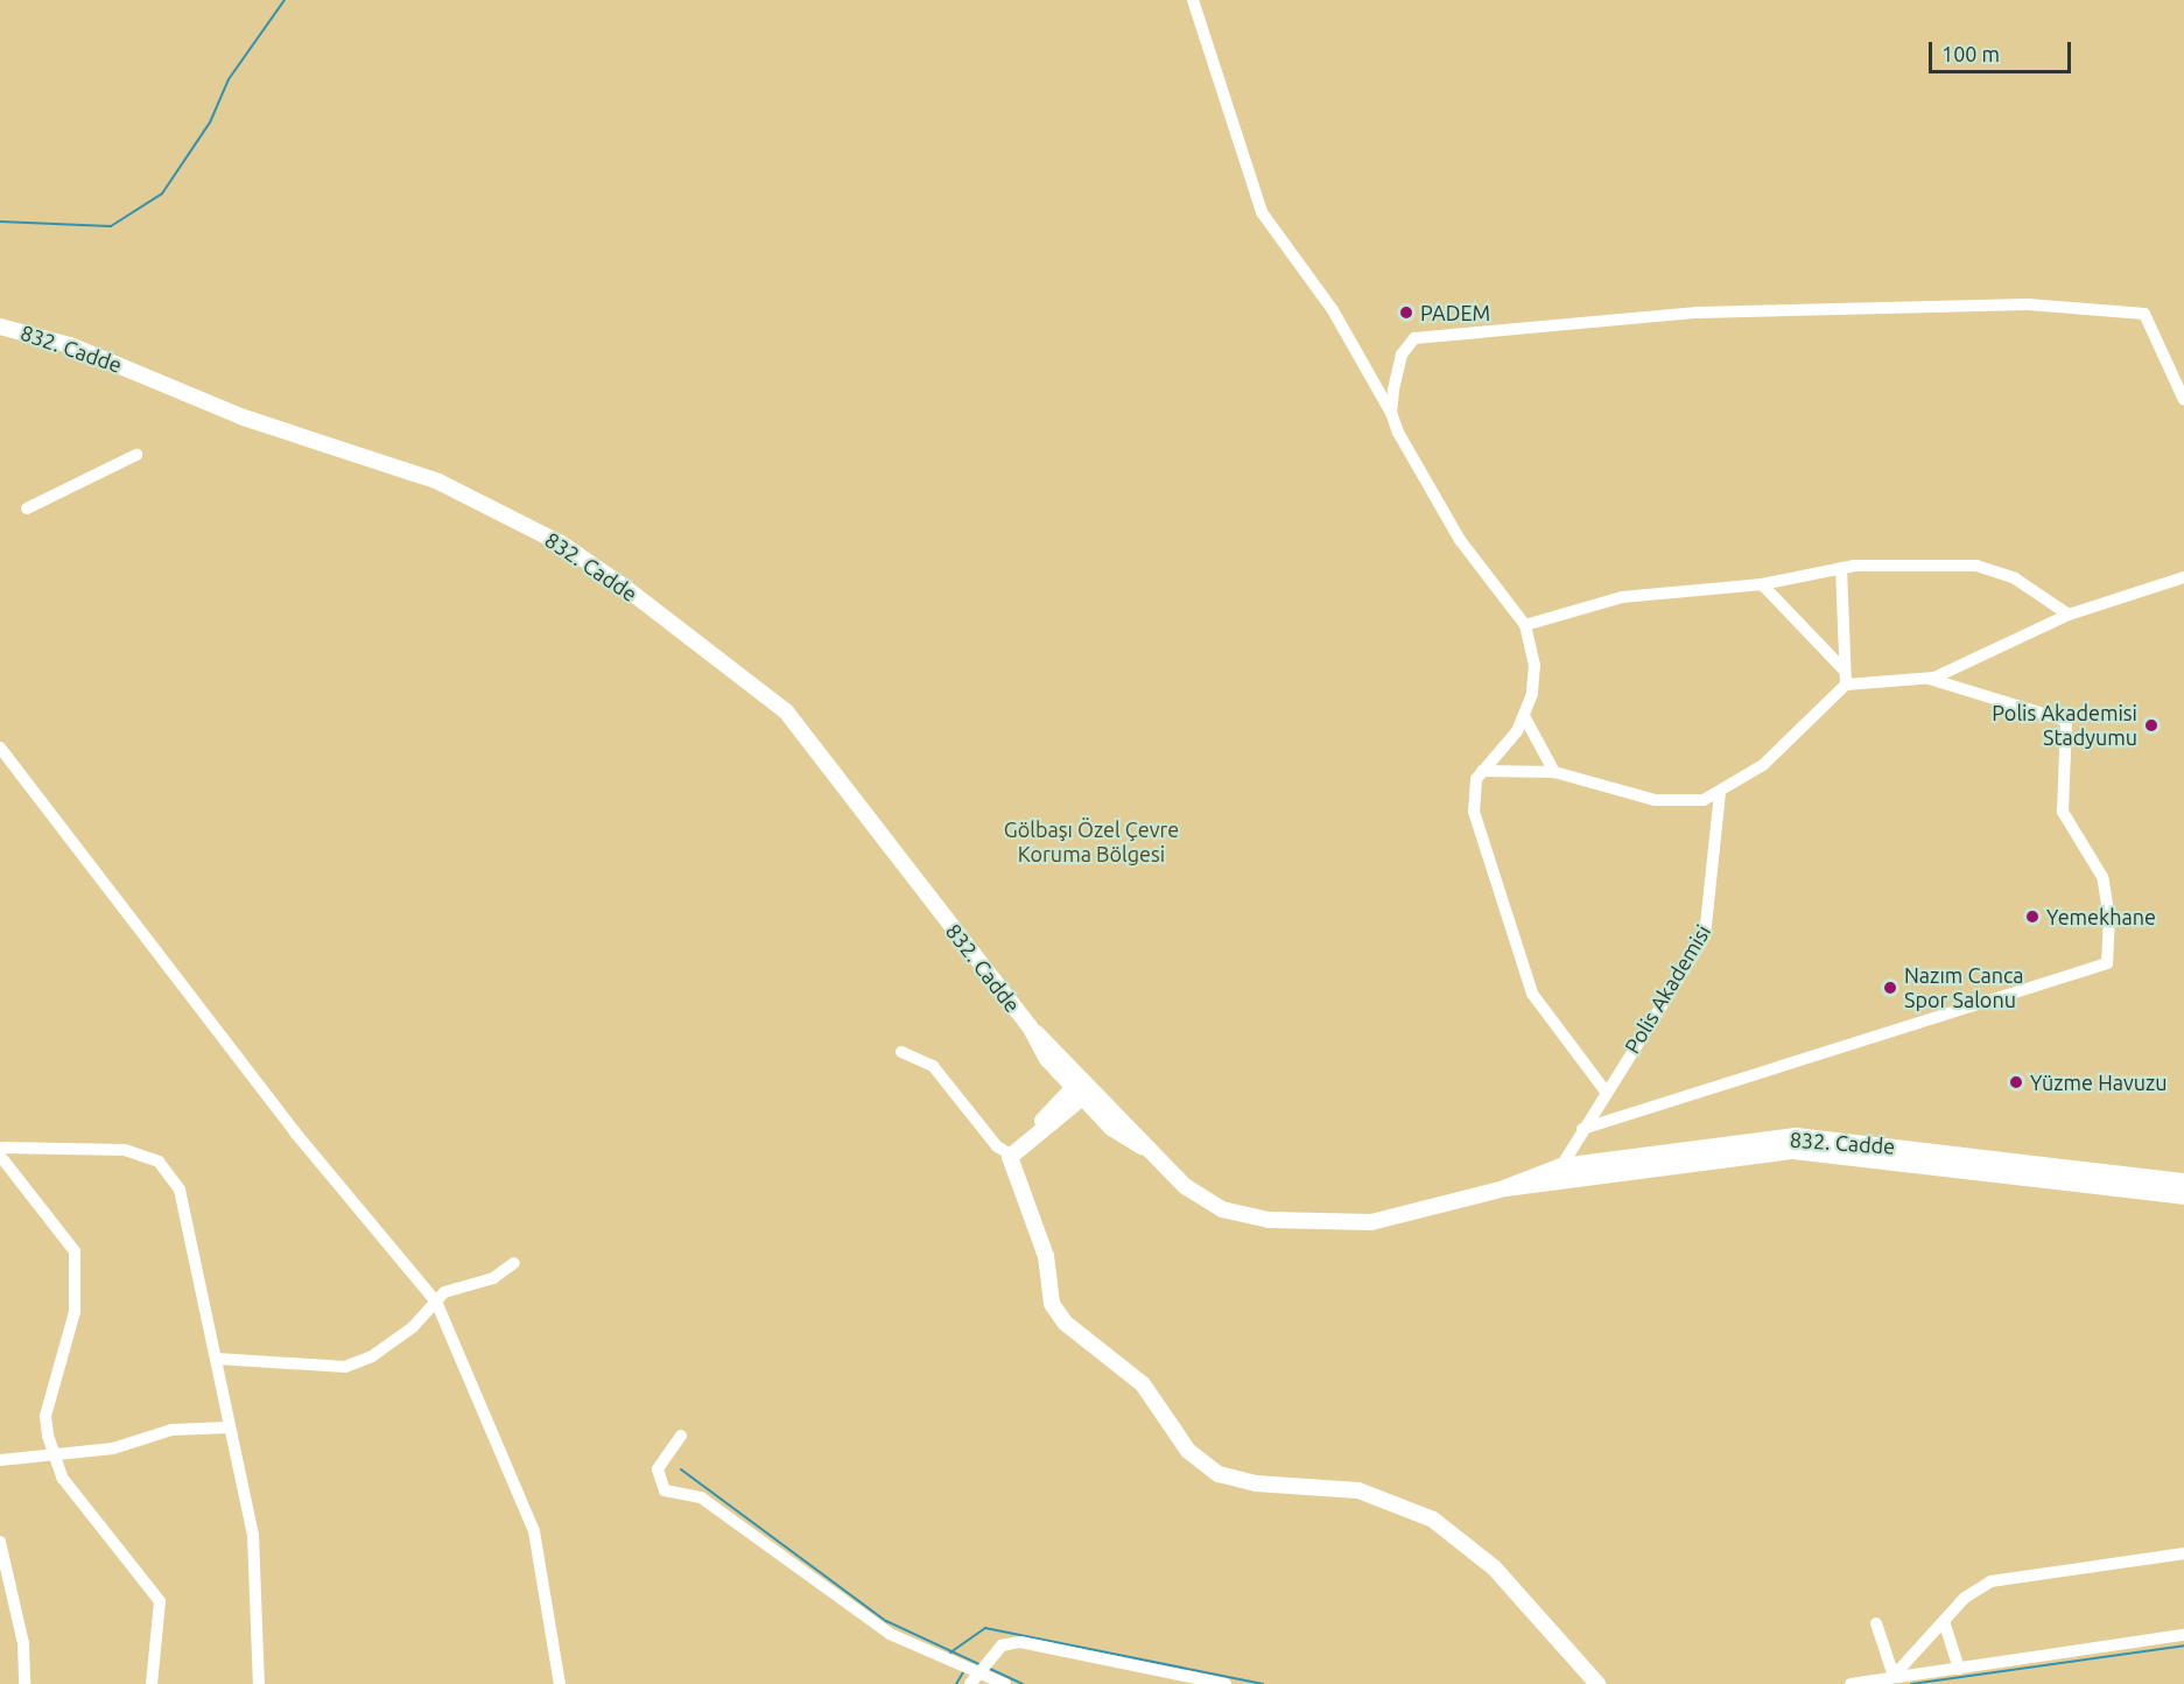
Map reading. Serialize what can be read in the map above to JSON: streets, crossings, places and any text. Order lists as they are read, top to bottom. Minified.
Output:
{"streets":{"street":["832. Cadde","Polis Akademisi"]},"crossings":[["832. Cadde","Polis Akademisi"]],"parks":["Gölbaşı Özel Çevre Koruma Bölgesi"],"places":["PADEM","Polis Akademisi Stadyumu","Yemekhane","Nazım Canca Spor Salonu","Yüzme Havuzu"],"scale_bar":"100 m"}
